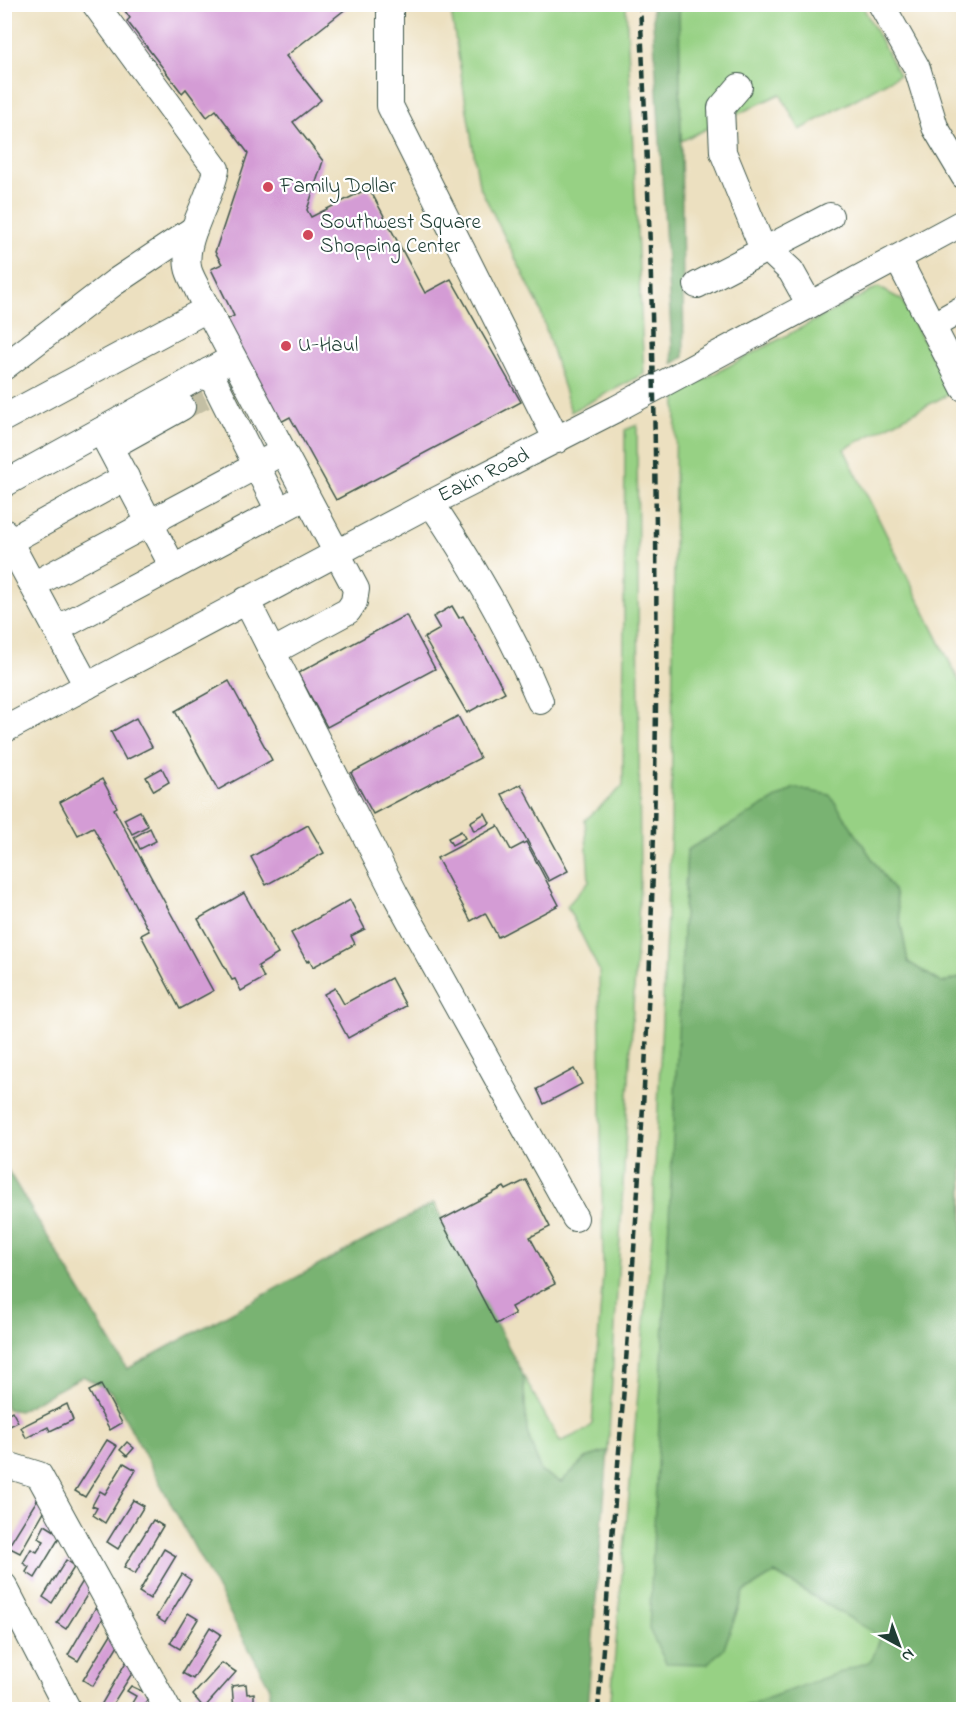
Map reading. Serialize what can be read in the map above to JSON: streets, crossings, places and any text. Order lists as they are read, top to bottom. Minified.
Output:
{"streets":{"street":["Eakin Road"]},"places":["Family Dollar","Southwest Square Shopping Center","U-Haul"],"north":"bottom right"}
